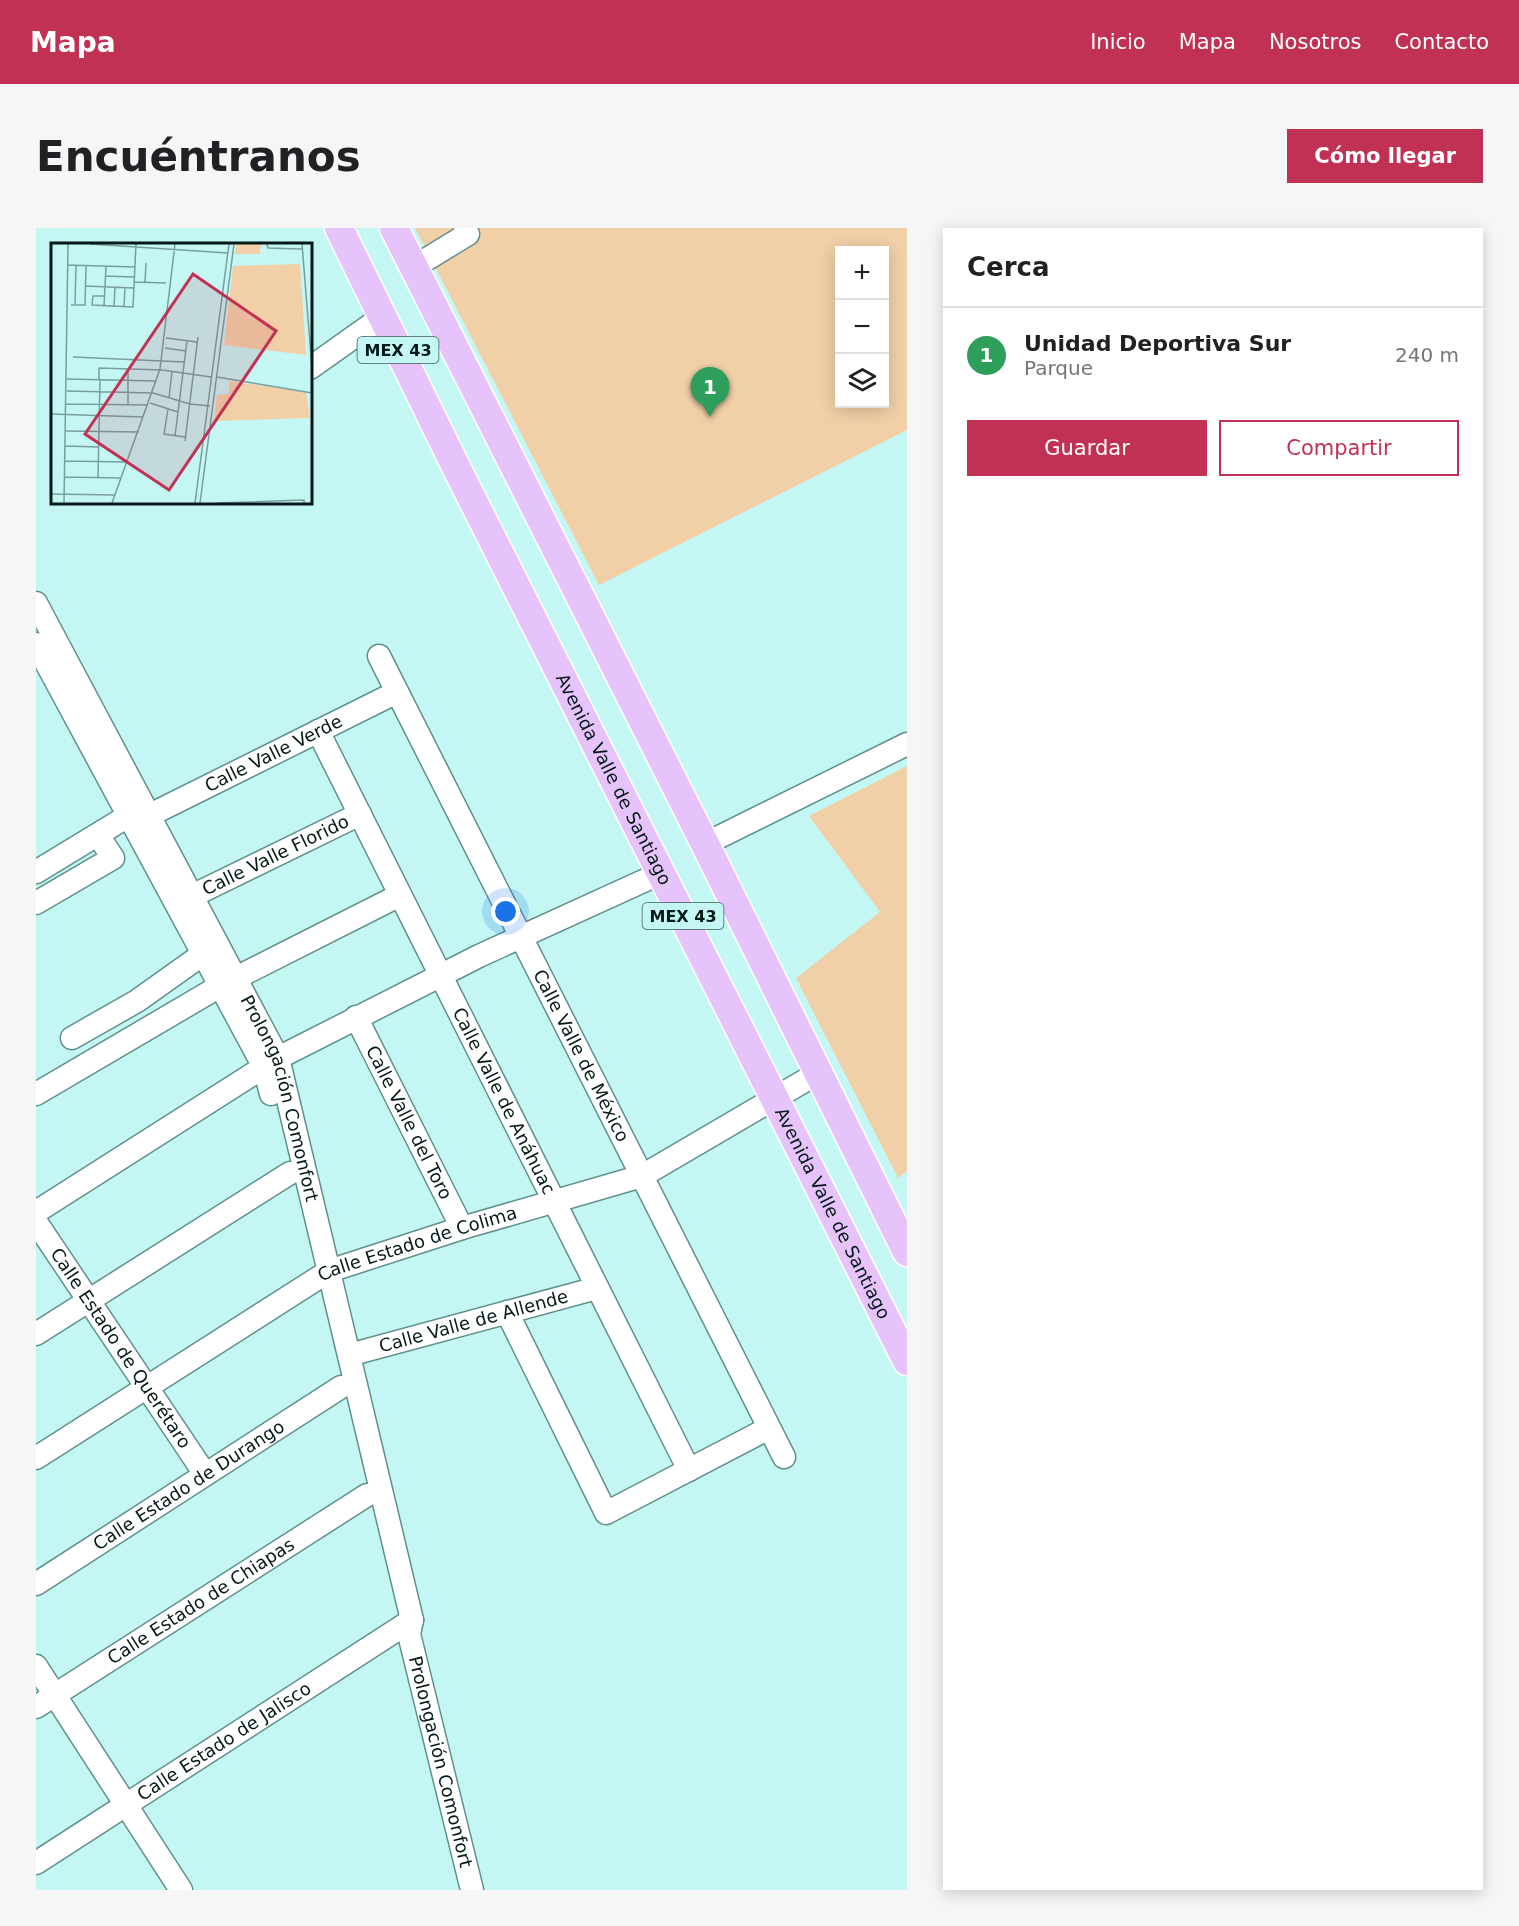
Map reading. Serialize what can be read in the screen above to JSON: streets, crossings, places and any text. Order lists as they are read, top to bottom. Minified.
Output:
{"streets":{"main road":["MEX 43","Avenida Valle de Santiago"],"street":["Calle Valle Verde","Calle Valle Florido","Calle Valle de México","Prolongación Comonfort","Calle Valle de Anáhuac","Calle Valle del Toro","Calle Estado de Colima","Calle Valle de Allende","Calle Estado de Querétaro","Calle Estado de Durango","Calle Estado de Chiapas","Calle Estado de Jalisco"]},"crossings":[["MEX 43","Calle Estado de Colima"],["Calle Valle Verde","Calle Valle de México"],["Calle Valle Verde","Prolongación Comonfort"],["Calle Valle Verde","Calle Valle de Anáhuac"],["Avenida Valle de Santiago","Calle Estado de Colima"],["Calle Valle Florido","Prolongación Comonfort"],["Calle Valle Florido","Calle Valle de Anáhuac"],["Calle Valle de México","Calle Estado de Colima"],["Prolongación Comonfort","Calle Estado de Colima"],["Prolongación Comonfort","Calle Valle de Allende"],["Prolongación Comonfort","Calle Estado de Durango"],["Prolongación Comonfort","Calle Estado de Chiapas"],["Prolongación Comonfort","Calle Estado de Jalisco"],["Calle Valle de Anáhuac","Calle Estado de Colima"],["Calle Valle de Anáhuac","Calle Valle de Allende"],["Calle Valle del Toro","Calle Estado de Colima"],["Calle Estado de Colima","Calle Estado de Querétaro"],["Calle Estado de Querétaro","Calle Estado de Durango"]],"page":{"header":"Mapa","nav":["Inicio","Mapa","Nosotros","Contacto"],"buttons":["Cómo llegar",["Guardar","Compartir"]],"title":"Encuéntranos","heading":"Cerca","map_buttons":["+","−"],"list":[{"mark":"1","name":"Unidad Deportiva Sur","note":"Parque","value":"240 m"}],"pins":"1"}}
